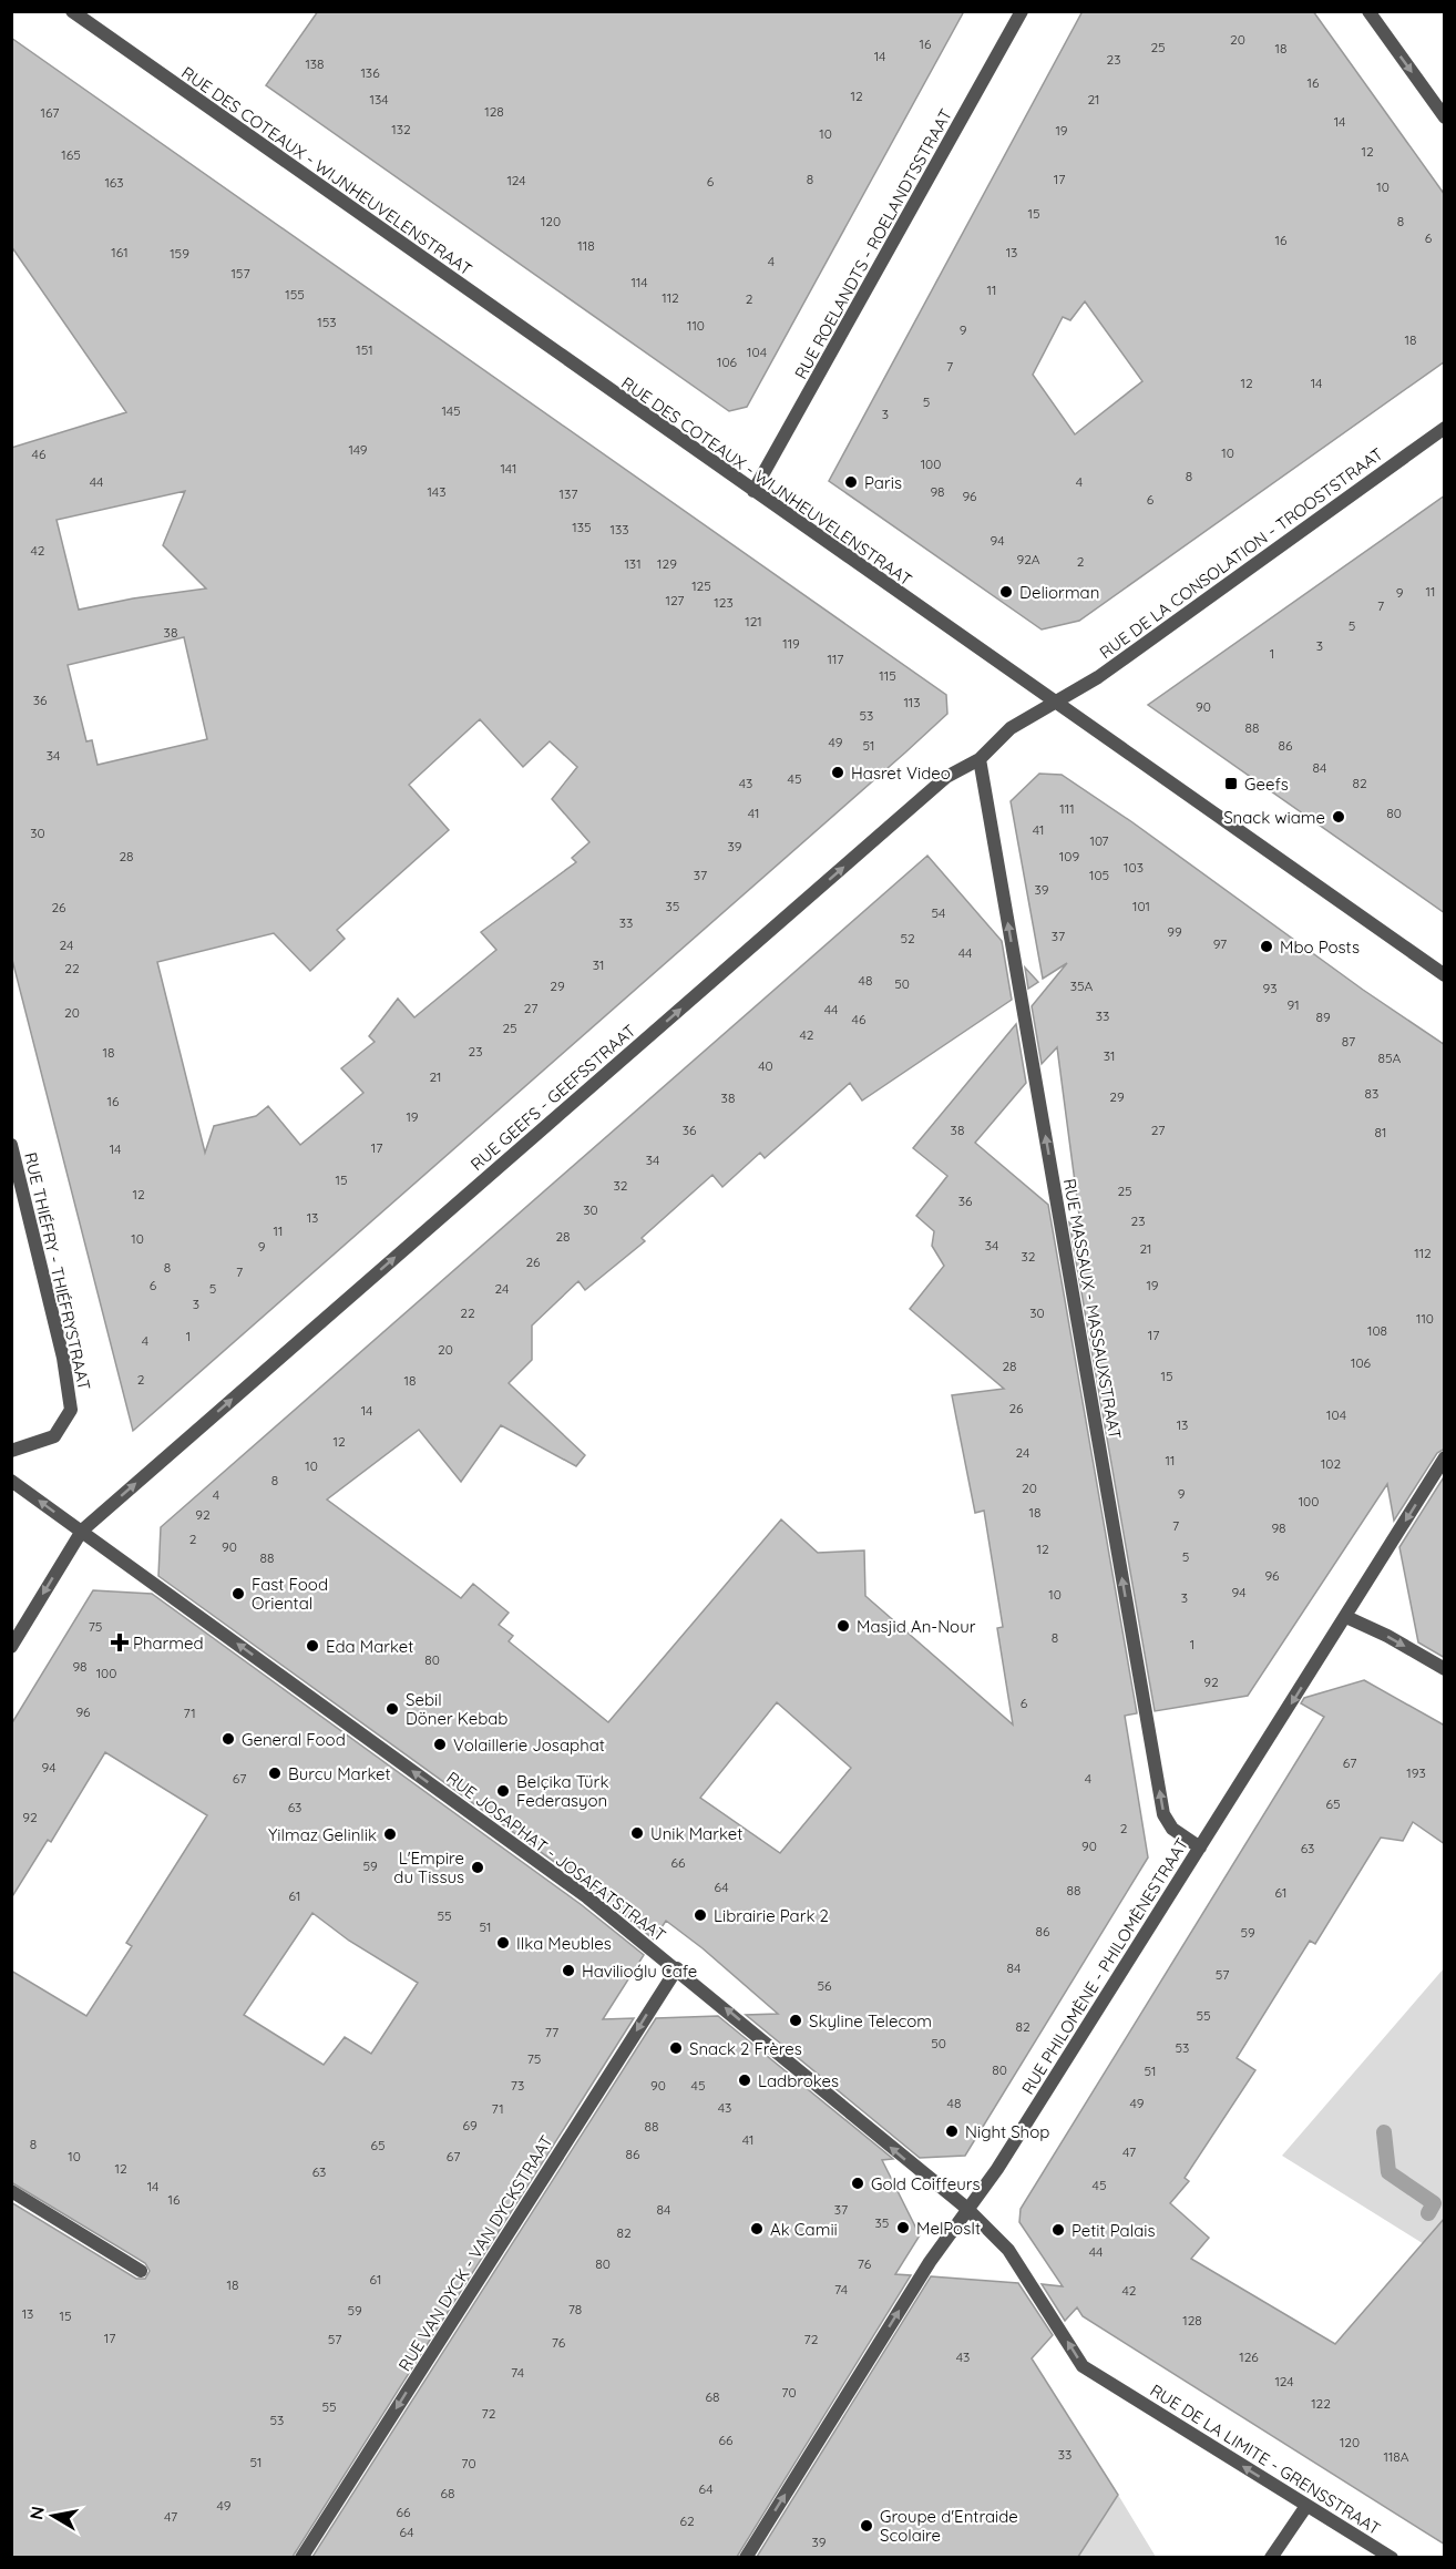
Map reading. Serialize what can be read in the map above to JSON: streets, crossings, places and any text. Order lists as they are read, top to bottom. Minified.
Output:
{"streets":{"street":["RUE DES COTEAUX - WIJNHEUVELENSTRAAT","RUE ROELANDTS - ROELANDTSSTRAAT","RUE DE LA CONSOLATION - TROOSTSTRAAT","RUE GEEFS - GEEFSSTRAAT","RUE THIÉFRY - THIÉFRYSTRAAT","RUE MASSAUX - MASSAUXSTRAAT","RUE JOSAPHAT - JOSAFATSTRAAT","RUE PHILOMÈNE - PHILOMÈNESTRAAT","RUE VAN DYCK - VAN DYCKSTRAAT","RUE DE LA LIMITE - GRENSSTRAAT"]},"crossings":[["RUE DES COTEAUX - WIJNHEUVELENSTRAAT","RUE ROELANDTS - ROELANDTSSTRAAT"],["RUE DES COTEAUX - WIJNHEUVELENSTRAAT","RUE DE LA CONSOLATION - TROOSTSTRAAT"],["RUE DES COTEAUX - WIJNHEUVELENSTRAAT","RUE GEEFS - GEEFSSTRAAT"],["RUE DE LA CONSOLATION - TROOSTSTRAAT","RUE GEEFS - GEEFSSTRAAT"],["RUE GEEFS - GEEFSSTRAAT","RUE MASSAUX - MASSAUXSTRAAT"],["RUE GEEFS - GEEFSSTRAAT","RUE JOSAPHAT - JOSAFATSTRAAT"],["RUE MASSAUX - MASSAUXSTRAAT","RUE PHILOMÈNE - PHILOMÈNESTRAAT"],["RUE JOSAPHAT - JOSAFATSTRAAT","RUE PHILOMÈNE - PHILOMÈNESTRAAT"],["RUE JOSAPHAT - JOSAFATSTRAAT","RUE VAN DYCK - VAN DYCKSTRAAT"],["RUE JOSAPHAT - JOSAFATSTRAAT","RUE DE LA LIMITE - GRENSSTRAAT"]],"one_way":["RUE MASSAUX - MASSAUXSTRAAT","RUE JOSAPHAT - JOSAFATSTRAAT","RUE VAN DYCK - VAN DYCKSTRAAT","RUE DE LA LIMITE - GRENSSTRAAT"],"places":{"other":["Paris","Deliorman","Hasret Video","Snack wiame","Mbo Posts","Fast Food Oriental","Masjid An-Nour","Eda Market","Sebil Döner Kebab","General Food","Volaillerie Josaphat","Burcu Market","Belçika Türk Federasyon","Unik Market","Yilmaz Gelinlik","L'Empire du Tissus","Librairie Park 2","Ilka Meubles","Havilioǵlu Cafe","Skyline Telecom","Snack 2 Frères","Ladbrokes","Night Shop","Gold Coiffeurs","MelPosIt","Ak Camii","Petit Palais","Groupe d'Entraide Scolaire"],"transit":["Geefs"],"health":["Pharmed"]},"house_numbers":["20","16","25","18","14","23","138","136","16","12","134","21","128","167","14","132","19","10","12","165","8","17","124","6","163","10","15","120","8","6","16","118","161","13","159","4","157","114","11","155","112","2","153","110","9","18","151","104","106","7","12","14","5","145","3","149","10","46","100","141","8","44","4","143","98","137","96","6","135","133","94","42","92A","2","131","129","125","11","9","127","123","7","121","5","38","119","3","1","117","115","36","113","90","53","88","49","51","86","34","84","45","43","82","111","41","80","41","30","107","39","28","109","103","37","105","39","35","101","26","54","33","99","37","52","97","24","44","31","22","48","50","29","35A","93","91","27","44","20","33","89","46","25","42","87","23","18","31","85A","40","21","83","29","38","16","19","36","38","27","81","17","14","34","15","32","25","12","36","30","13","23","11","28","10","34","9","21","112","32","26","8","7","6","19","5","24","3","22","30","110","108","17","1","4","20","106","28","15","2","18","26","14","104","13","12","24","11","102","10","8","20","9","4","100","18","92","7","98","2","90","12","5","88","96","94","10","3","75","8","1","80","98","100","92","6","96","71","67","94","193","67","4","65","63","92","2","90","63","66","59","64","88","61","61","55","51","86","59","84","57","56","55","82","77","50","53","75","80","51","73","90","45","48","49","43","71","69","88","41","8","65","47","86","10","67","12","63","45","14","16","84","37","35","82","44","80","76","61","18","74","42","78","59","13","15","128","17","57","72","76","43","126","74","124","70","68","122","55","72","53","66","120","33","118A","51","70","64","68","49","66","47","62","64","39"],"north":"left"}
